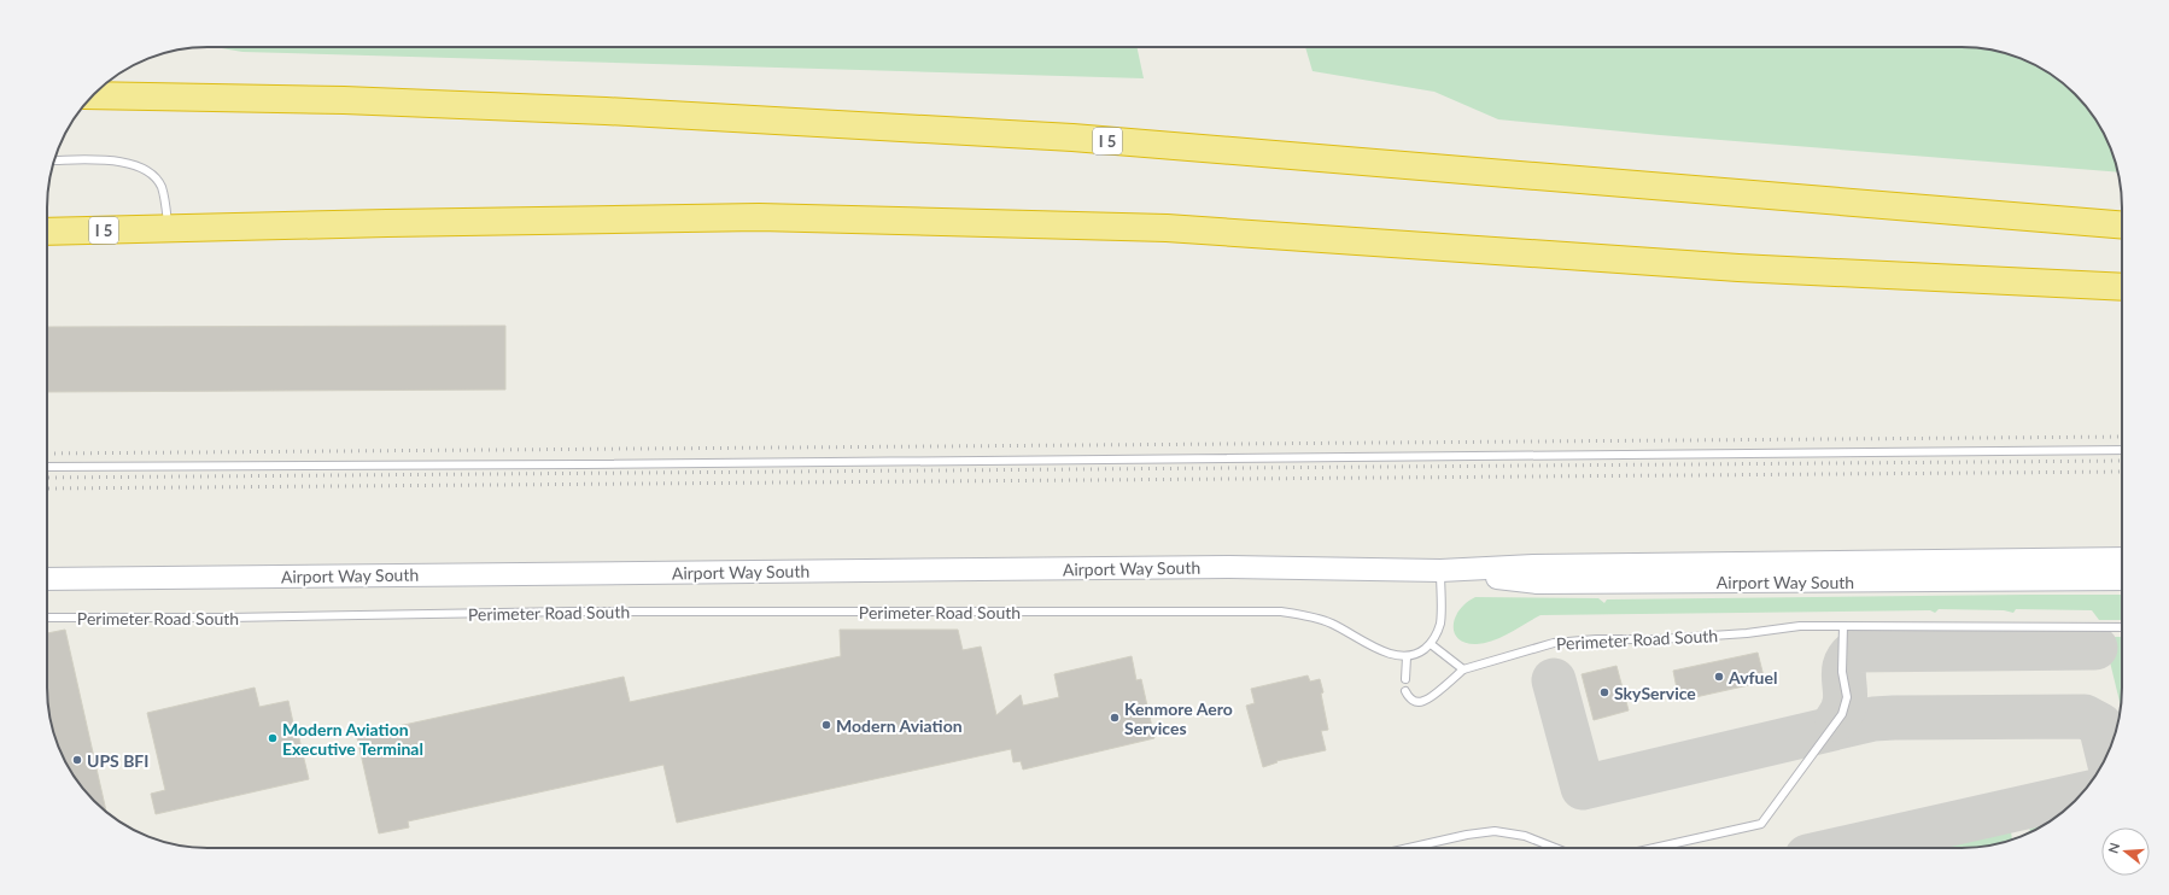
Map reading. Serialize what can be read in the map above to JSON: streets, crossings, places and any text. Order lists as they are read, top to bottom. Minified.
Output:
{"streets":{"highway":["I 5"],"main road":["Airport Way South"],"lane":["Perimeter Road South"]},"places":["Avfuel","SkyService","Kenmore Aero Services","Modern Aviation","Modern Aviation Executive Terminal","UPS BFI"],"north":"left"}
